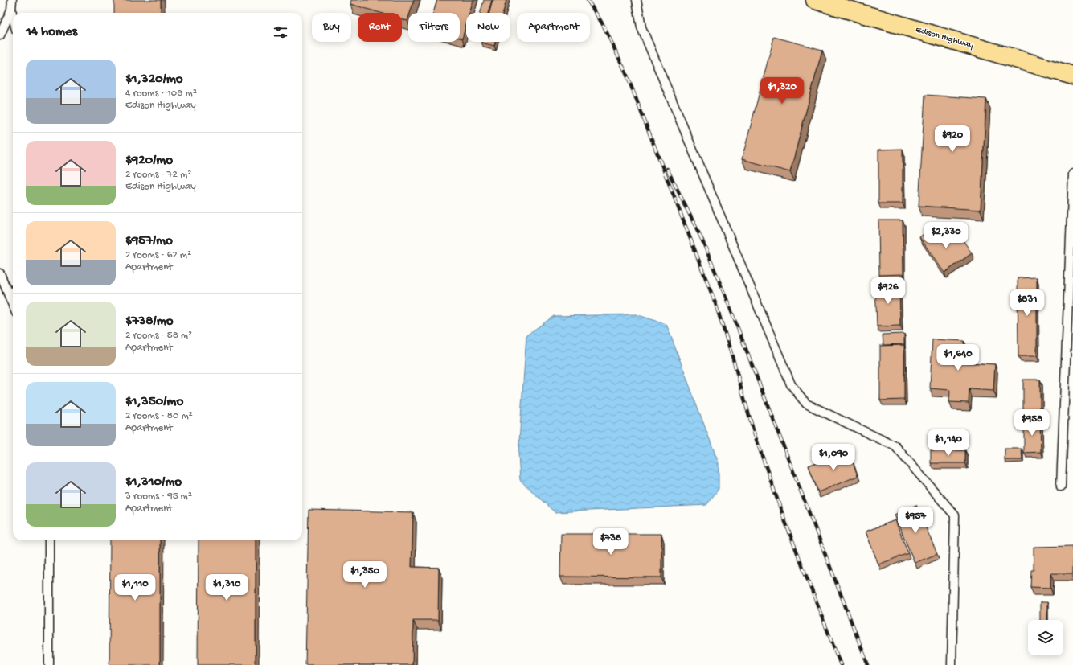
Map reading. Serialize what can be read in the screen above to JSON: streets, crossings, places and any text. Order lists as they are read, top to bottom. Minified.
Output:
{"streets":{"main road":["Edison Highway"]},"page":{"chip":["Buy","Rent","Filters","New","Apartment"],"heading":"14 homes","list":[{"name":"$1,320/mo","note":"4 rooms · 108 m² · Edison Highway"},{"name":"$920/mo","note":"2 rooms · 72 m² · Edison Highway"},{"name":"$957/mo","note":"2 rooms · 62 m² · Apartment"},{"name":"$738/mo","note":"2 rooms · 58 m² · Apartment"},{"name":"$1,350/mo","note":"2 rooms · 80 m² · Apartment"},{"name":"$1,310/mo","note":"3 rooms · 95 m² · Apartment"}],"price":["$1,320","$920","$2,330","$926","$831","$1,640","$958","$1,140","$1,090","$957","$738","$1,350","$1,110","$1,310"]}}
